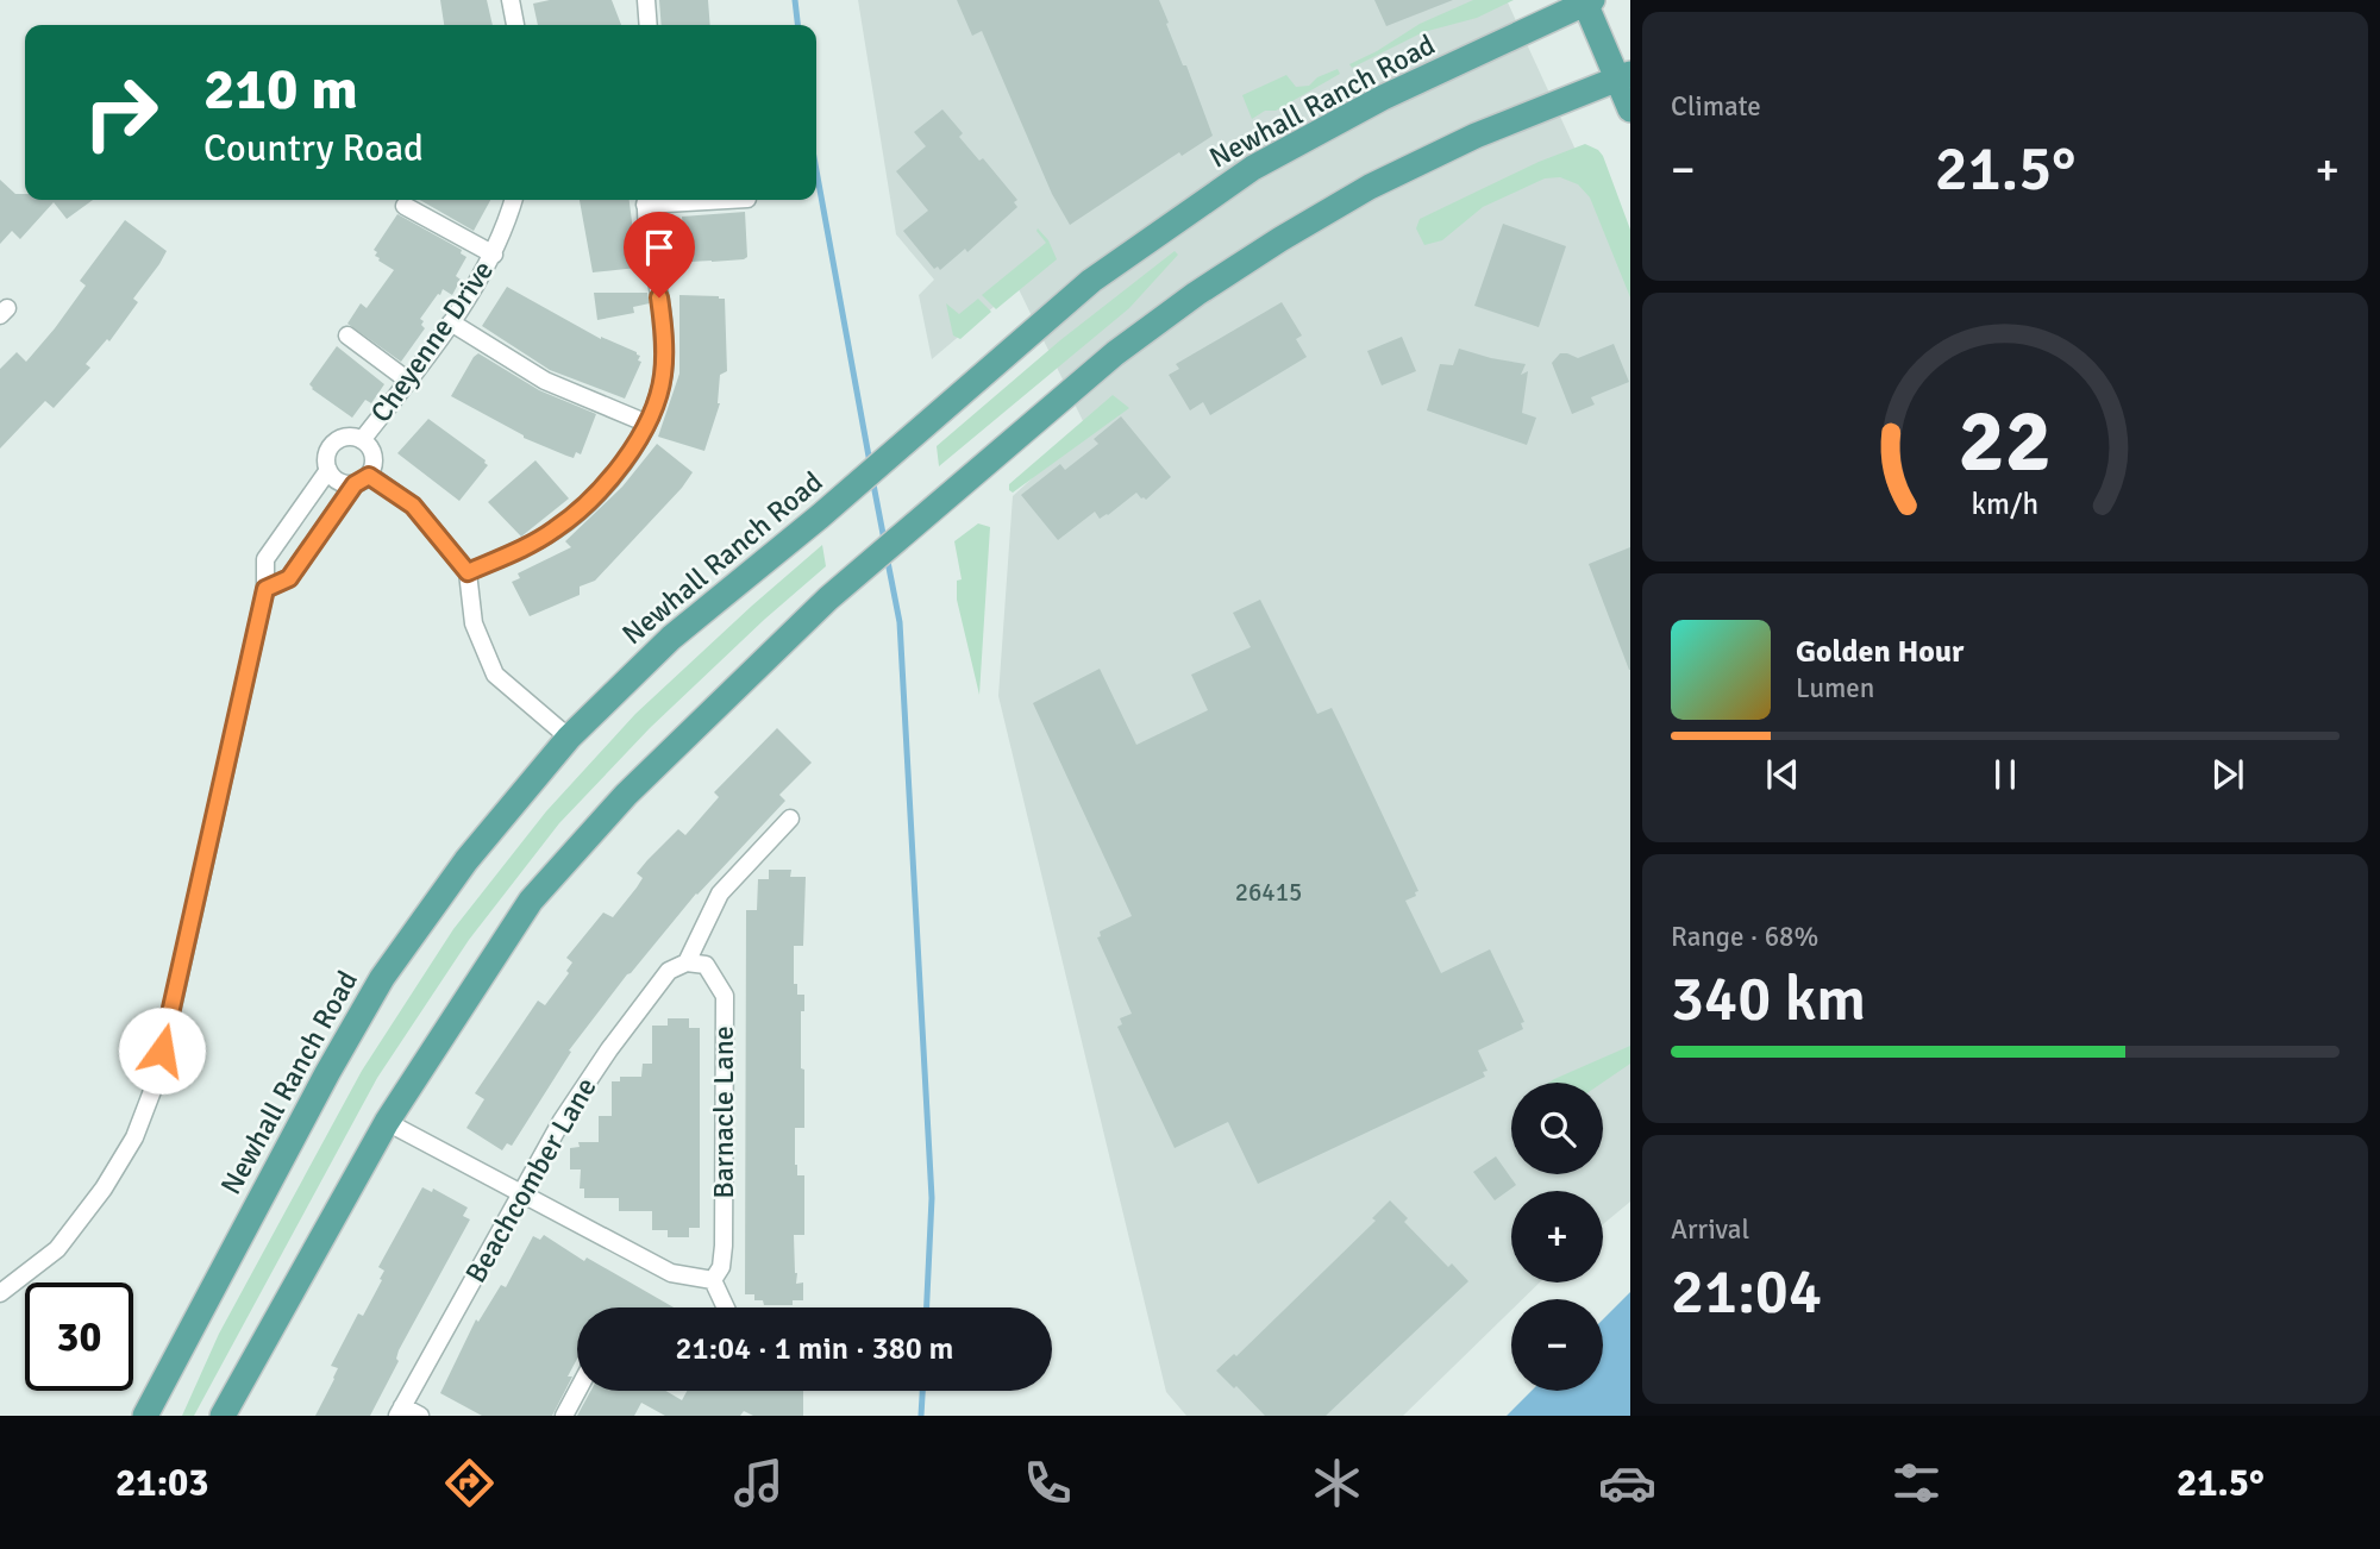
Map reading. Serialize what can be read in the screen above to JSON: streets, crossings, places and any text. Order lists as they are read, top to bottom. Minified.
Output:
{"streets":{"main road":["Newhall Ranch Road"],"street":["Cheyenne Drive","Barnacle Lane","Beachcomber Lane"]},"crossings":[["Barnacle Lane","Beachcomber Lane"]],"house_numbers":["26415"],"page":{"tile":["Climate",["Range · 68%","340 km"],["Arrival","21:04"]],"turn":["210 m","Country Road"],"heat":["−","21.5°","+"],"song":["Golden Hour","Lumen"],"map_buttons":["+","−"],"limit":"30","trip":"21:04 · 1 min · 380 m","tabs":["21:03","21.5°"],"gauge":["22","km/h"]}}
